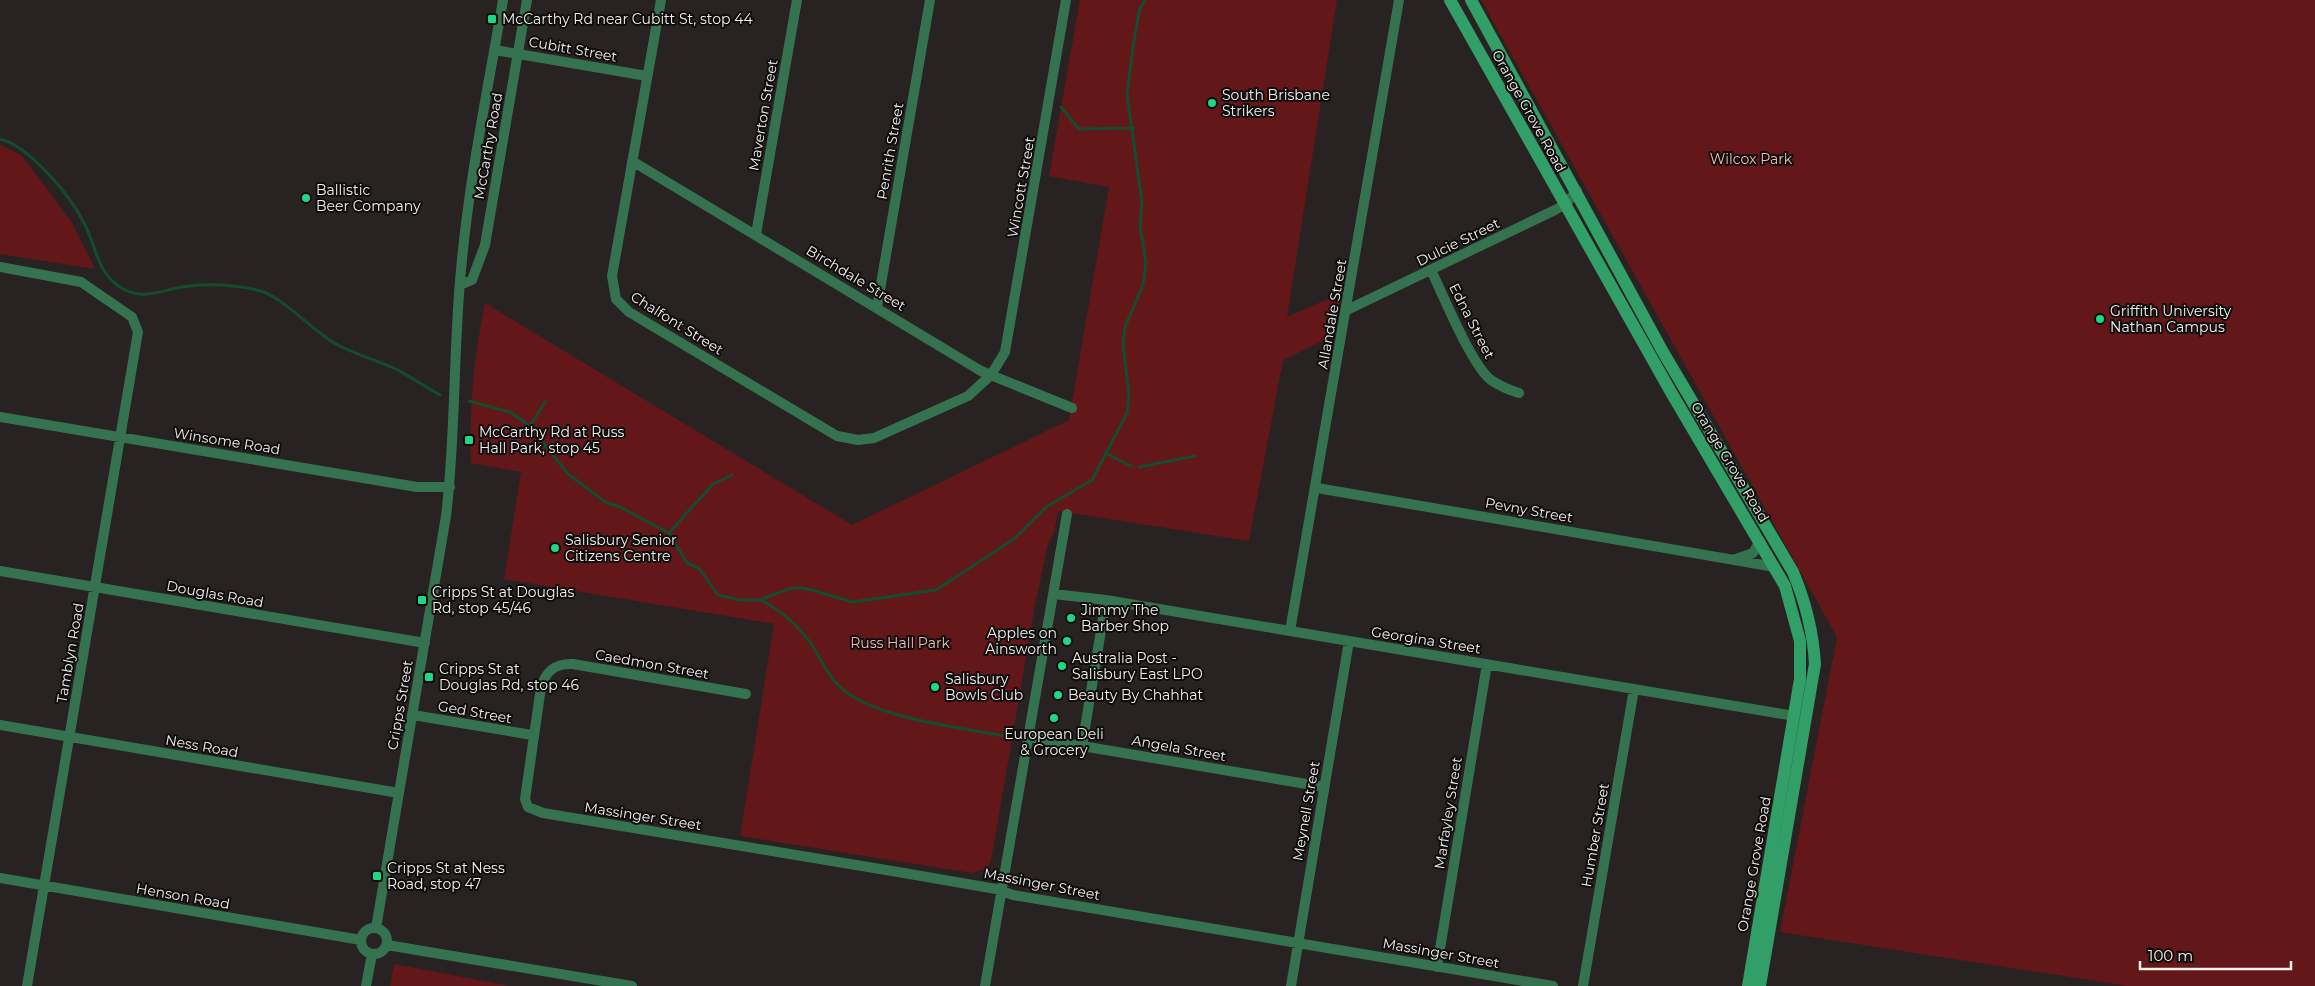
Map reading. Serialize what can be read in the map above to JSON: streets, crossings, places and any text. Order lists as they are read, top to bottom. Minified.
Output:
{"streets":{"main road":["Orange Grove Road"],"street":["Cubitt Street","Maverton Street","McCarthy Road","Penrith Street","Wincott Street","Dulcie Street","Birchdale Street","Allandale Street","Edna Street","Chalfont Street","Winsome Road","Pevny Street","Douglas Road","Georgina Street","Tamblyn Road","Caedmon Street","Cripps Street","Ged Street","Ness Road","Angela Street","Meynell Street","Marfayley Street","Massinger Street","Humber Street","Henson Road"]},"crossings":[["Cubitt Street","McCarthy Road"],["Cubitt Street","Chalfont Street"],["Orange Grove Road","Dulcie Street"],["Orange Grove Road","Pevny Street"],["Orange Grove Road","Georgina Street"],["Maverton Street","Birchdale Street"],["McCarthy Road","Winsome Road"],["McCarthy Road","Cripps Street"],["Penrith Street","Birchdale Street"],["Wincott Street","Birchdale Street"],["Wincott Street","Chalfont Street"],["Dulcie Street","Allandale Street"],["Dulcie Street","Edna Street"],["Birchdale Street","Chalfont Street"],["Allandale Street","Pevny Street"],["Allandale Street","Georgina Street"],["Winsome Road","Tamblyn Road"],["Winsome Road","Cripps Street"],["Douglas Road","Tamblyn Road"],["Douglas Road","Cripps Street"],["Georgina Street","Meynell Street"],["Georgina Street","Marfayley Street"],["Georgina Street","Humber Street"],["Tamblyn Road","Ness Road"],["Tamblyn Road","Henson Road"],["Caedmon Street","Ged Street"],["Caedmon Street","Massinger Street"],["Cripps Street","Ged Street"],["Cripps Street","Ness Road"],["Cripps Street","Henson Road"],["Ged Street","Massinger Street"],["Angela Street","Meynell Street"],["Meynell Street","Massinger Street"],["Marfayley Street","Massinger Street"]],"parks":["Wilcox Park","Russ Hall Park"],"places":{"transit":["McCarthy Rd near Cubitt St, stop 44","McCarthy Rd at Russ Hall Park, stop 45","Cripps St at Douglas Rd, stop 45/46","Cripps St at Douglas Rd, stop 46","Cripps St at Ness Road, stop 47"],"other":["South Brisbane Strikers","Ballistic Beer Company","Griffith University Nathan Campus","Salisbury Senior Citizens Centre","Jimmy The Barber Shop","Apples on Ainsworth","Australia Post - Salisbury East LPO","Salisbury Bowls Club","Beauty By Chahhat","European Deli & Grocery"]},"scale_bar":"100 m"}
